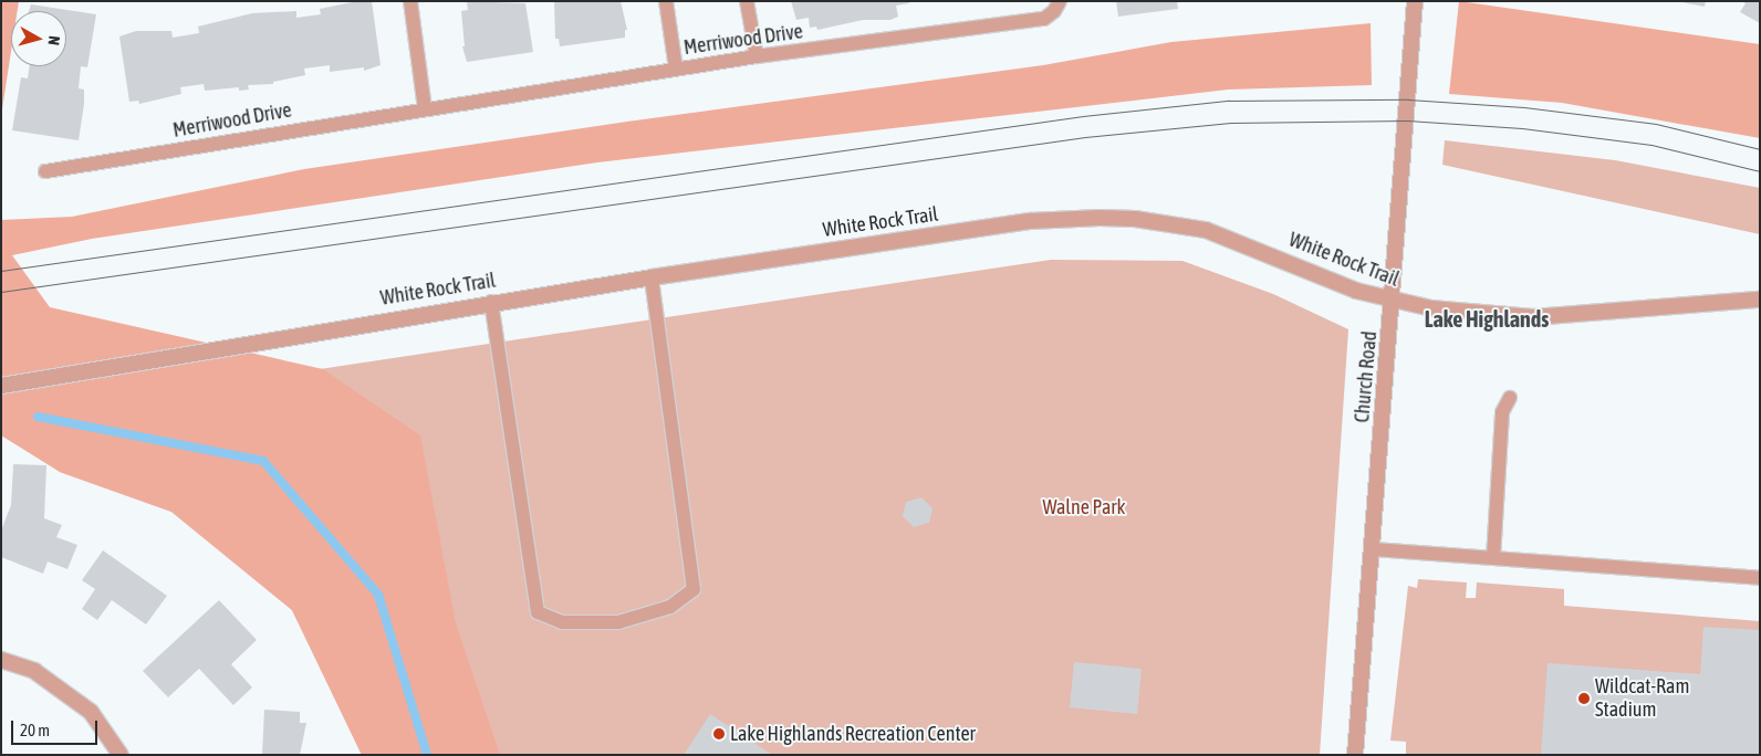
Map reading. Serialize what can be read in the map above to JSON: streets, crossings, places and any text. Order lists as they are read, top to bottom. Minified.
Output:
{"streets":{"street":["White Rock Trail","Church Road"],"lane":["Merriwood Drive"]},"crossings":[["White Rock Trail","Church Road"]],"districts":["Lake Highlands"],"parks":["Walne Park"],"places":["Wildcat-Ram Stadium","Lake Highlands Recreation Center"],"scale_bar":"20 m","north":"right"}
